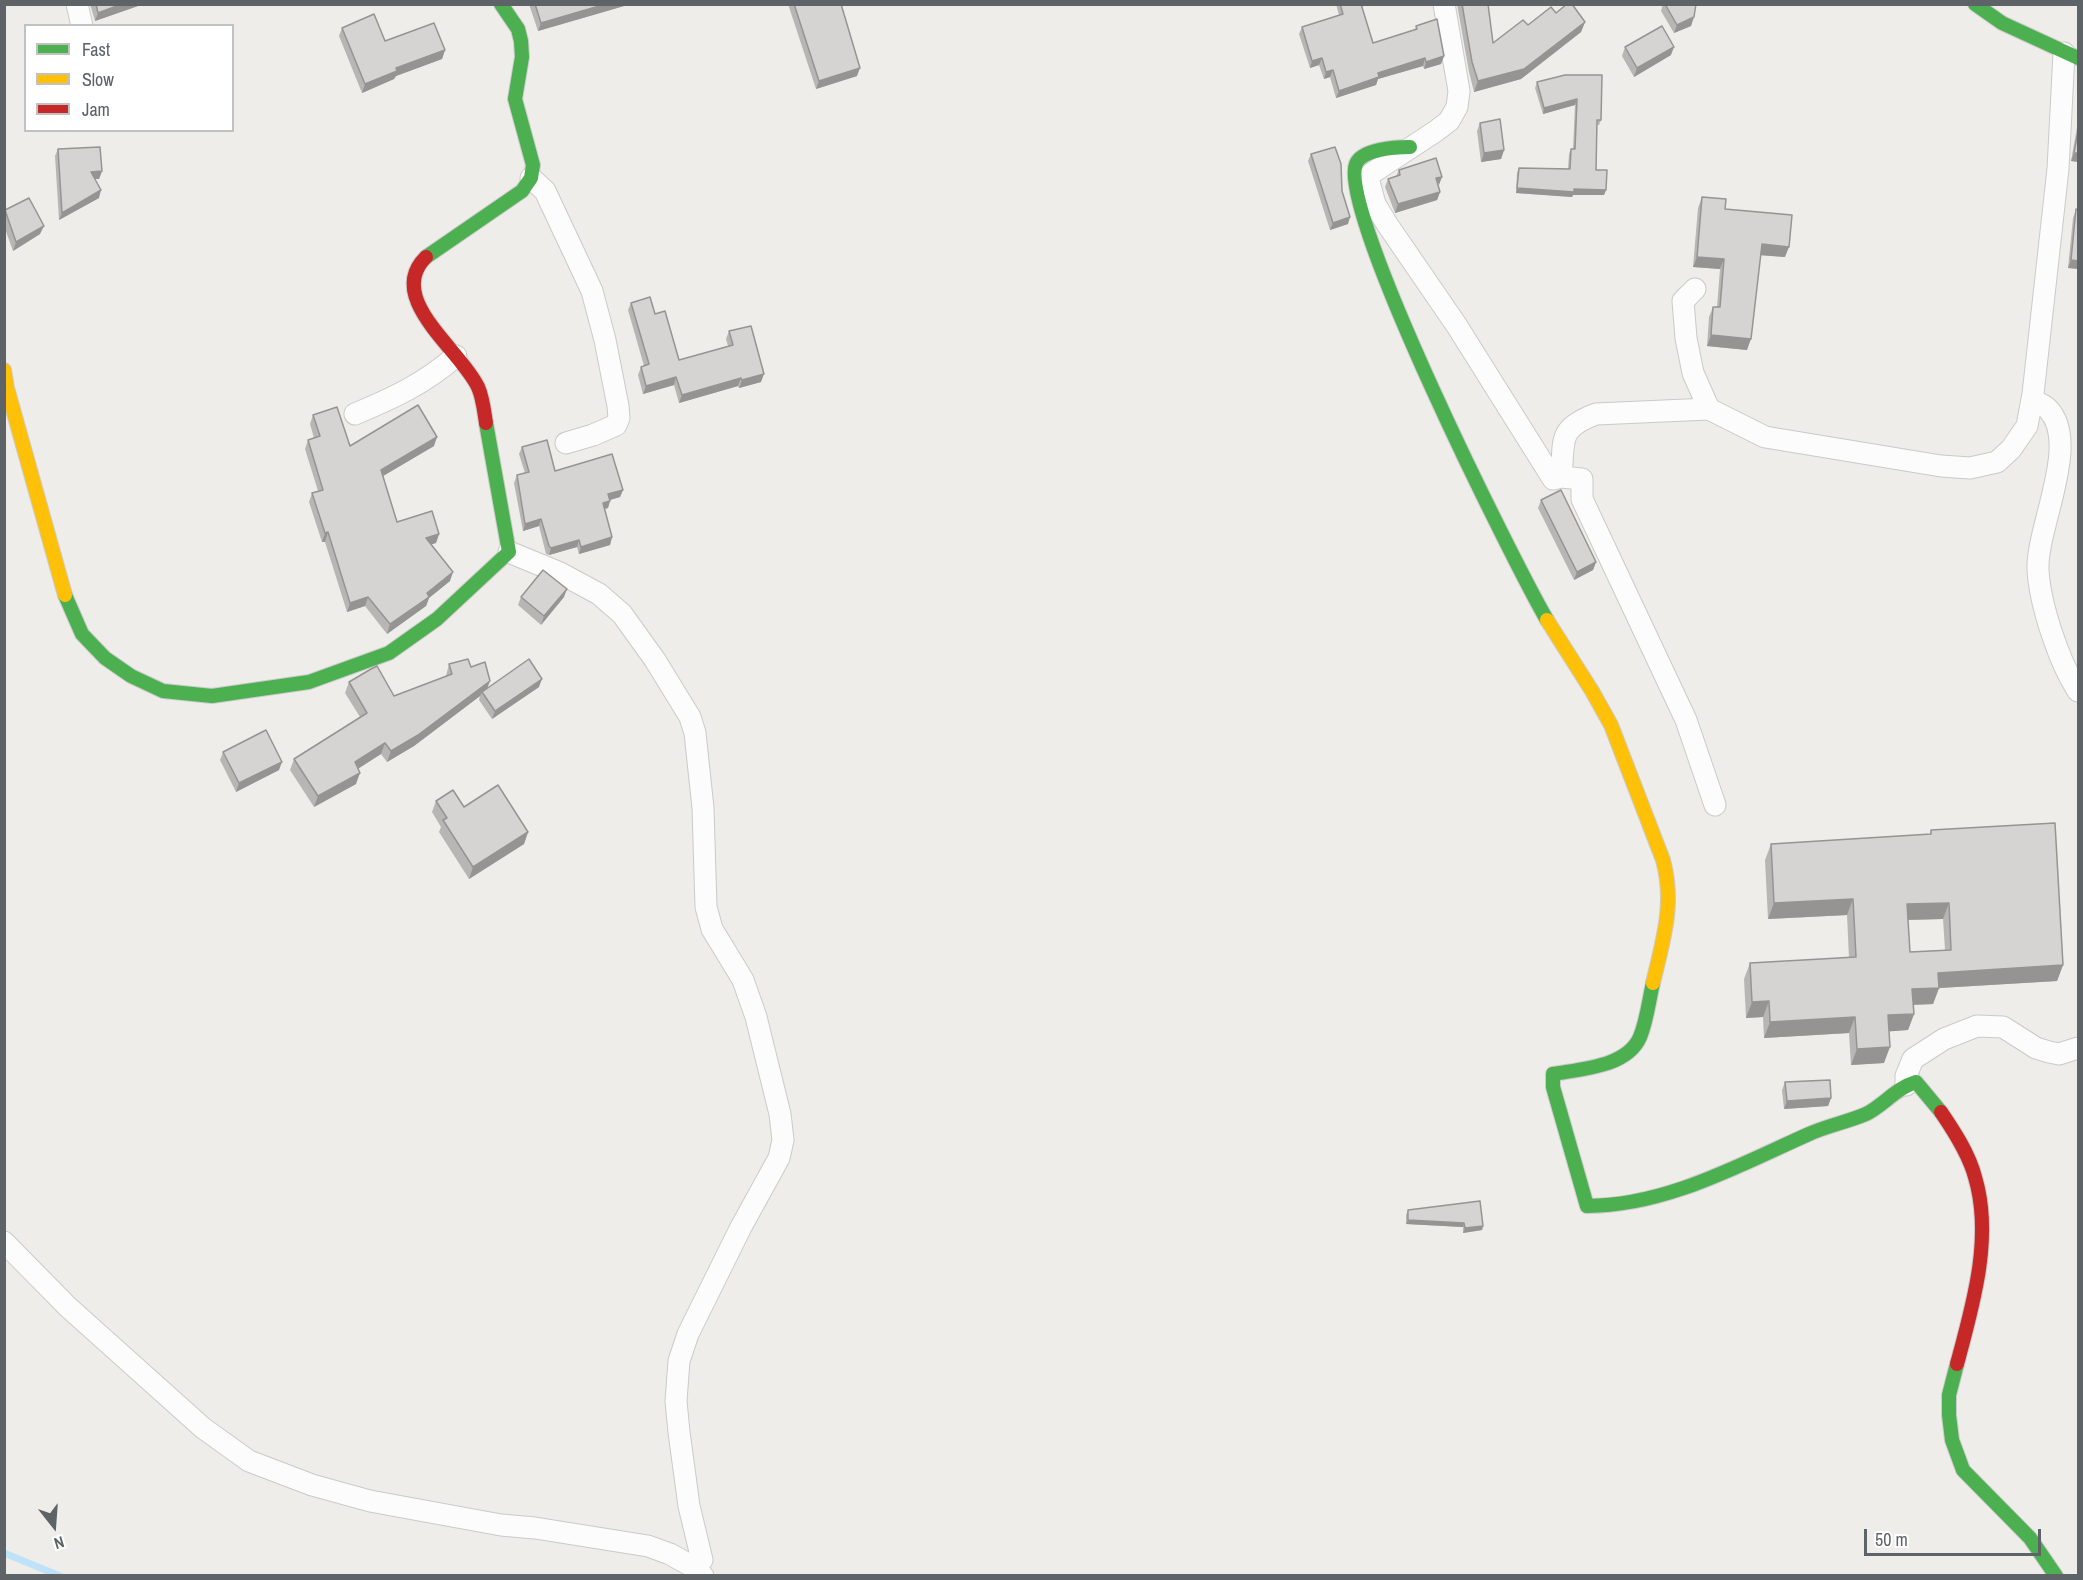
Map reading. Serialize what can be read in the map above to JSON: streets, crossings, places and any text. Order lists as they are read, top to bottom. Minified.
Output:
{"legend":["Fast","Slow","Jam"],"scale_bar":"50 m","north":"bottom"}
